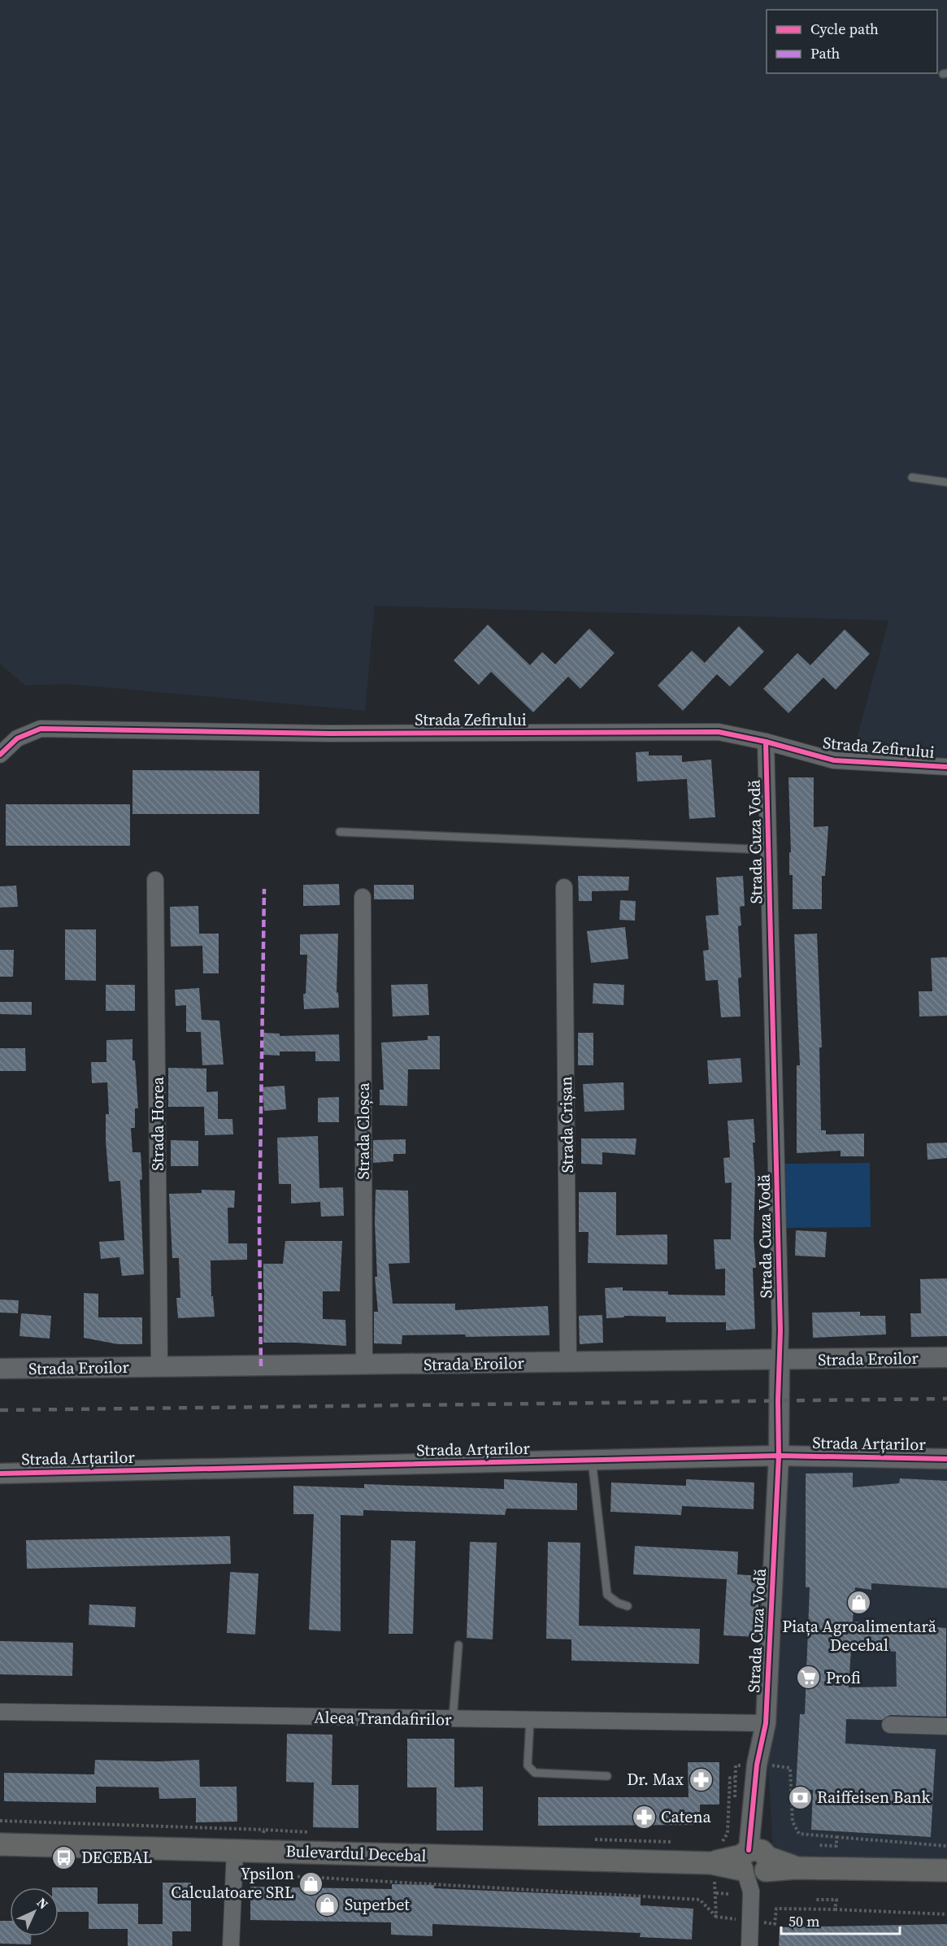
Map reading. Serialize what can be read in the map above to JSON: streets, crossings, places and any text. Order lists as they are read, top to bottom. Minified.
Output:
{"streets":{"main road":["Bulevardul Decebal"],"street":["Strada Zefirului","Strada Cuza Vodă","Strada Horea","Strada Crișan","Strada Cloșca","Strada Eroilor","Strada Arțarilor","Aleea Trandafirilor"]},"crossings":[["Strada Zefirului","Strada Cuza Vodă"],["Strada Cuza Vodă","Strada Eroilor"],["Strada Cuza Vodă","Strada Arțarilor"],["Strada Cuza Vodă","Aleea Trandafirilor"],["Strada Cuza Vodă","Bulevardul Decebal"],["Strada Horea","Strada Eroilor"],["Strada Crișan","Strada Eroilor"],["Strada Cloșca","Strada Eroilor"]],"places":{"shop":["Piața Agroalimentară Decebal","Ypsilon Calculatoare SRL","Superbet"],"supermarket":["Profi"],"pharmacy":["Dr. Max","Catena"],"bank":["Raiffeisen Bank"],"bus stop":["DECEBAL"]},"legend":["Cycle path","Path"],"scale_bar":"50 m","north":"top right"}
